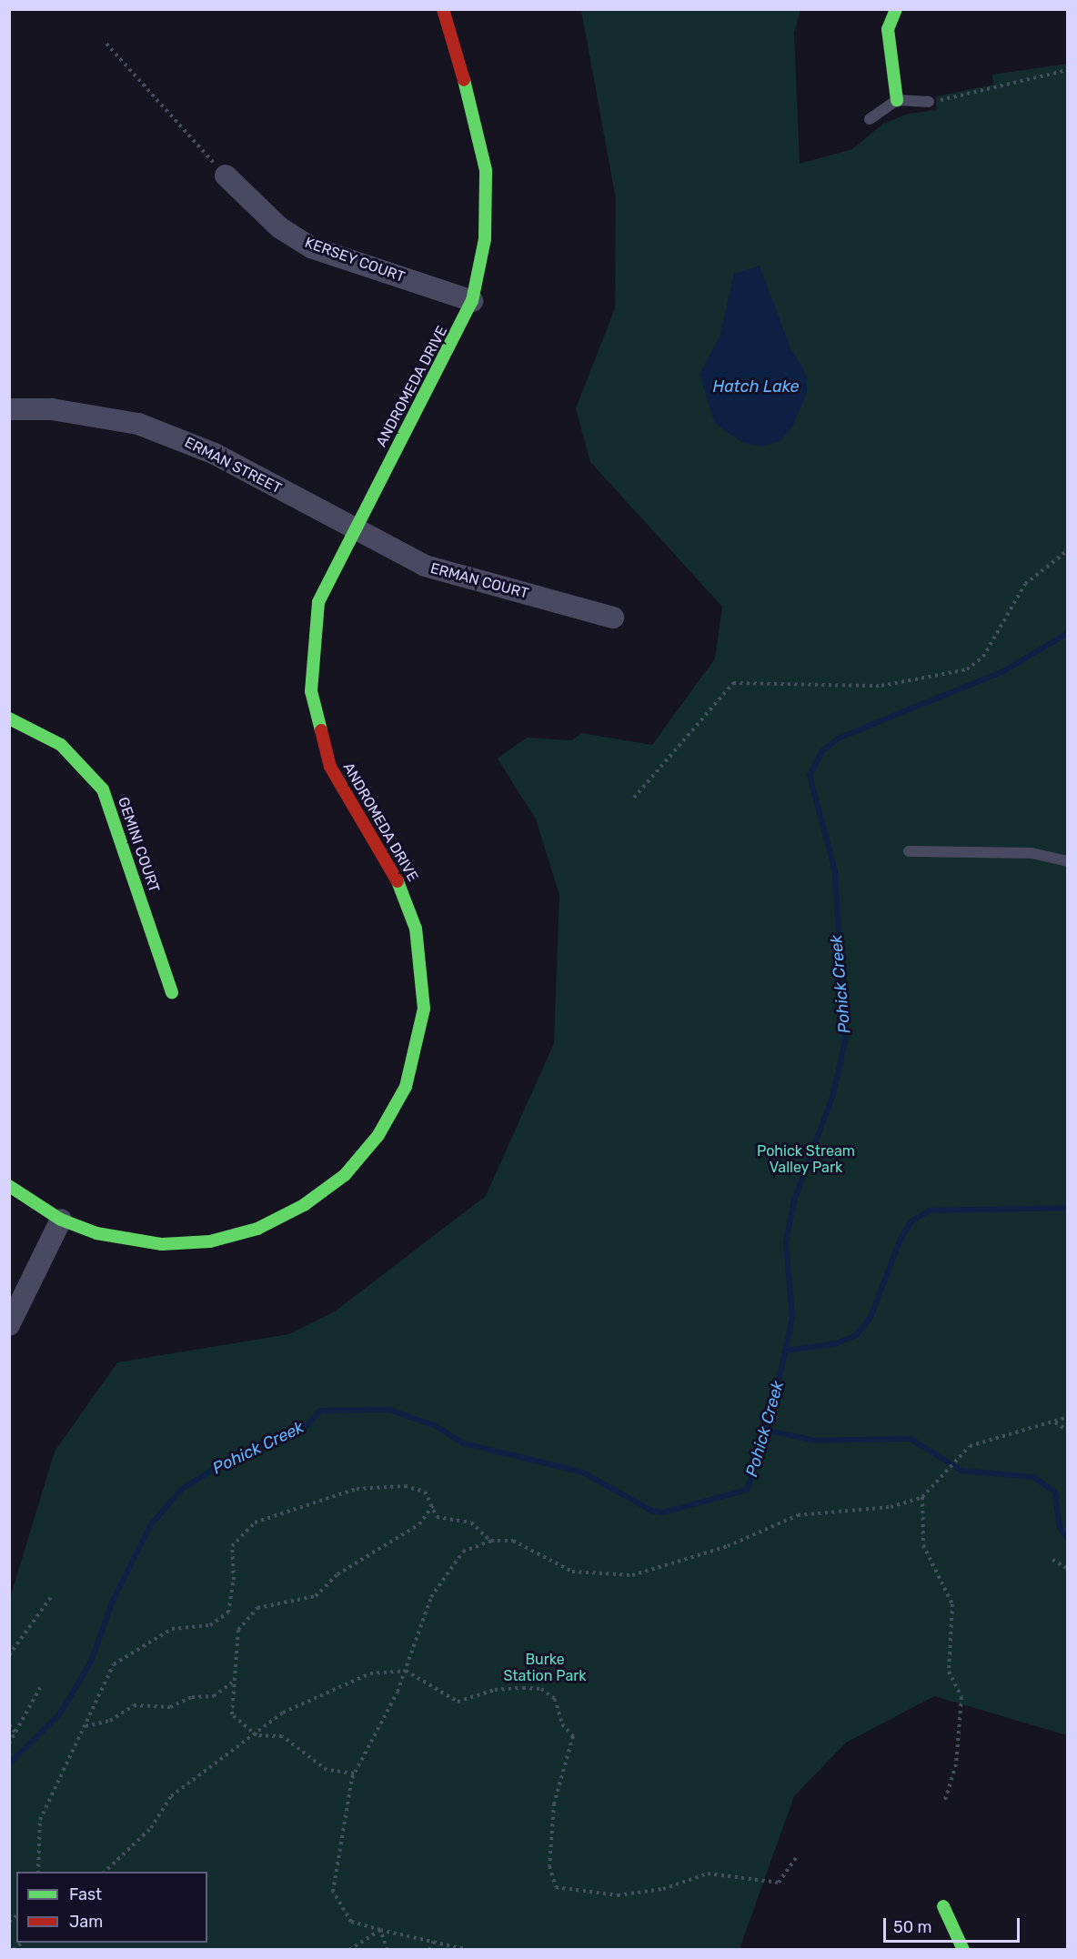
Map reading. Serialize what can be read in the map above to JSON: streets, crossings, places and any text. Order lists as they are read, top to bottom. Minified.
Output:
{"streets":{"street":["KERSEY COURT","ANDROMEDA DRIVE","ERMAN STREET","ERMAN COURT","GEMINI COURT"]},"crossings":[["KERSEY COURT","ANDROMEDA DRIVE"],["ANDROMEDA DRIVE","ERMAN STREET"],["ANDROMEDA DRIVE","ERMAN COURT"],["ERMAN STREET","ERMAN COURT"]],"water":["Hatch Lake","Pohick Creek"],"parks":["Pohick Stream Valley Park","Burke Station Park"],"legend":["Fast","Jam"],"scale_bar":"50 m"}
